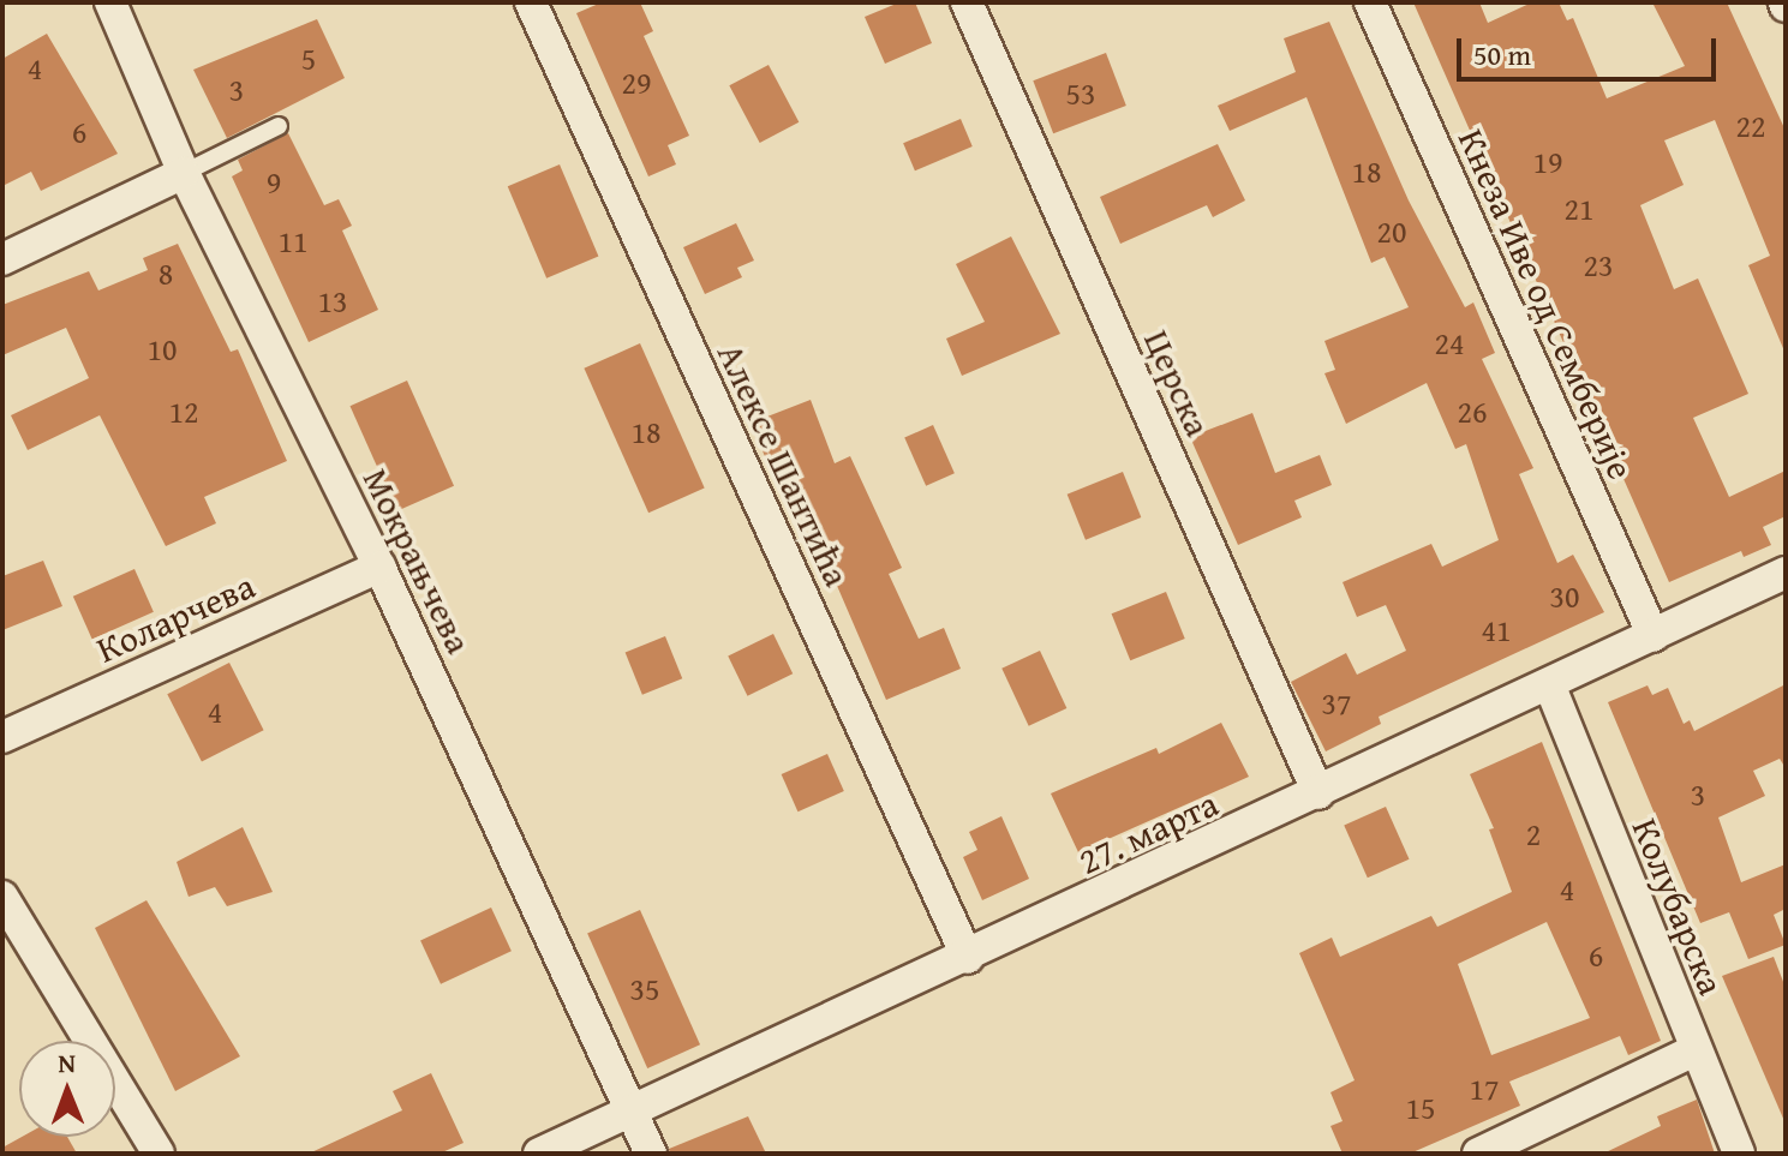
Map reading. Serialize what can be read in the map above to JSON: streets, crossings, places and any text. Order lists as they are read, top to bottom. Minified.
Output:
{"streets":{"street":["Кнеза Иве од Семберије","Церска","Алексе Шантића","Мокрањчева","Коларчева","27. марта","Колубарска"]},"crossings":[["Кнеза Иве од Семберије","27. марта"],["Церска","27. марта"],["Алексе Шантића","27. марта"],["Мокрањчева","Коларчева"],["Мокрањчева","27. марта"],["27. марта","Колубарска"]],"house_numbers":["5","4","29","3","53","22","6","19","18","9","21","20","11","23","8","13","24","10","12","26","18","30","41","37","4","3","2","4","6","35","17","15"],"scale_bar":"50 m","north":"top"}
